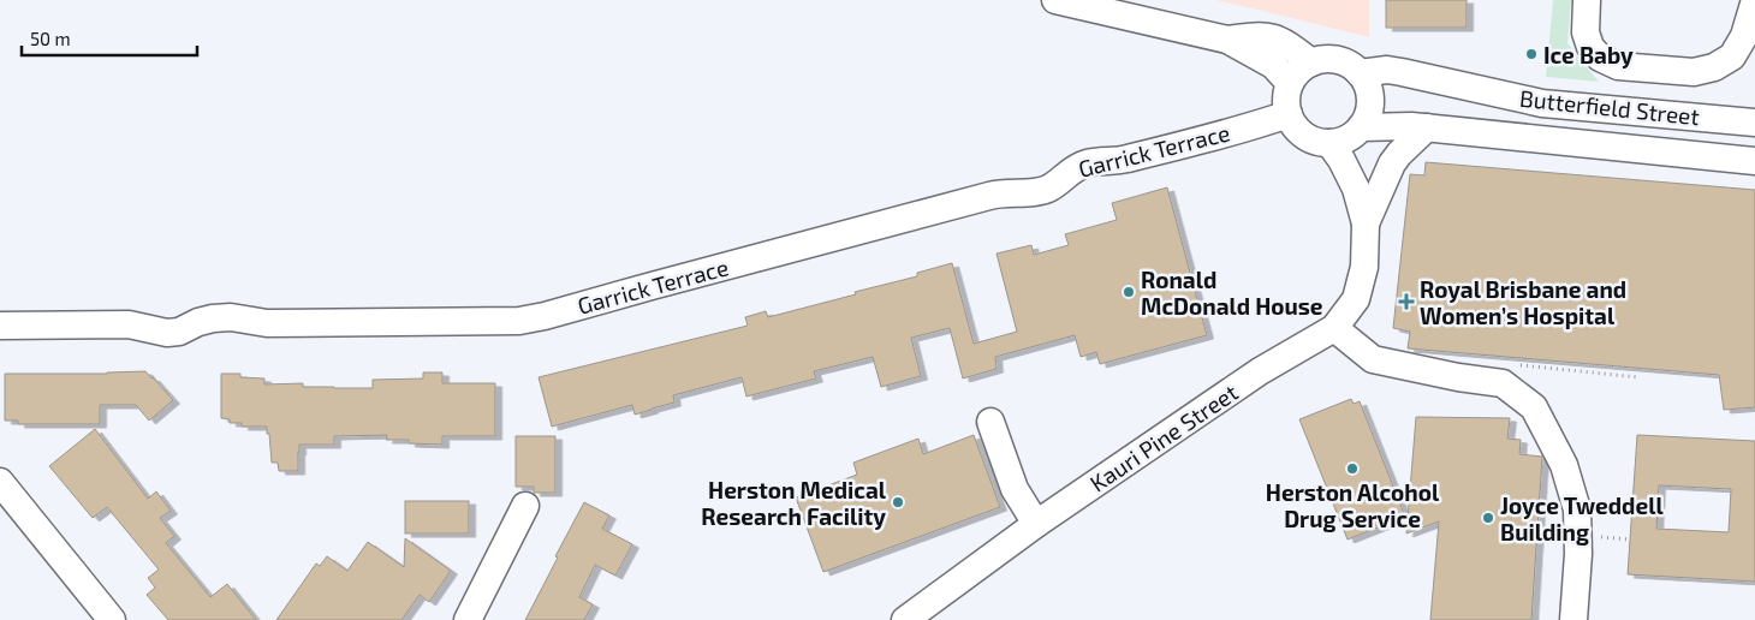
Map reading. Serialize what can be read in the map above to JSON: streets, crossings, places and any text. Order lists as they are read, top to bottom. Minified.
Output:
{"streets":{"street":["Butterfield Street","Garrick Terrace","Kauri Pine Street"]},"crossings":[["Butterfield Street","Garrick Terrace"]],"places":{"other":["Ice Baby","Ronald McDonald House","Herston Alcohol Drug Service","Herston Medical Research Facility","Joyce Tweddell Building"],"health":["Royal Brisbane and Women’s Hospital"]},"scale_bar":"50 m"}
